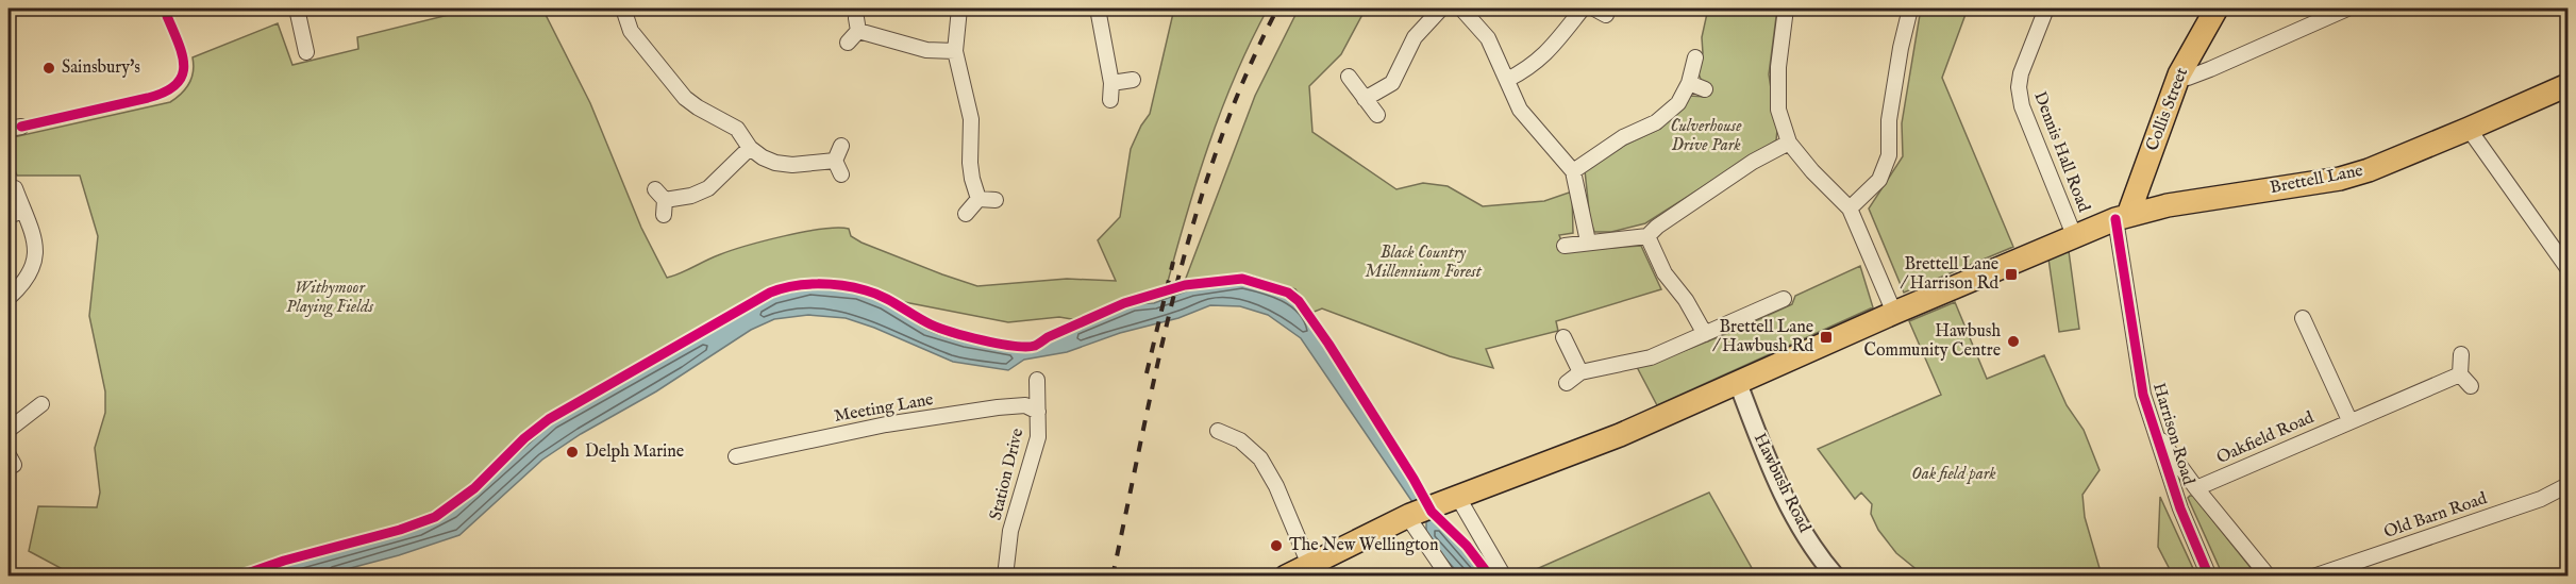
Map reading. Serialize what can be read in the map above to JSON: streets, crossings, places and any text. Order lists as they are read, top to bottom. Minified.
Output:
{"streets":{"main road":["Collis Street","Brettell Lane"],"street":["Dennis Hall Road","Meeting Lane","Harrison Road","Oakfield Road","Station Drive","Hawbush Road","Old Barn Road"]},"crossings":[["Collis Street","Brettell Lane"],["Collis Street","Harrison Road"],["Dennis Hall Road","Brettell Lane"],["Brettell Lane","Harrison Road"],["Brettell Lane","Hawbush Road"],["Meeting Lane","Station Drive"],["Harrison Road","Oakfield Road"]],"parks":["Culverhouse Drive Park","Black Country Millennium Forest","Withymoor Playing Fields","Oak field park"],"places":{"other":["Sainsbury's","Hawbush Community Centre","Delph Marine","The New Wellington"],"transit":["Brettell Lane / Harrison Rd","Brettell Lane / Hawbush Rd"]}}
